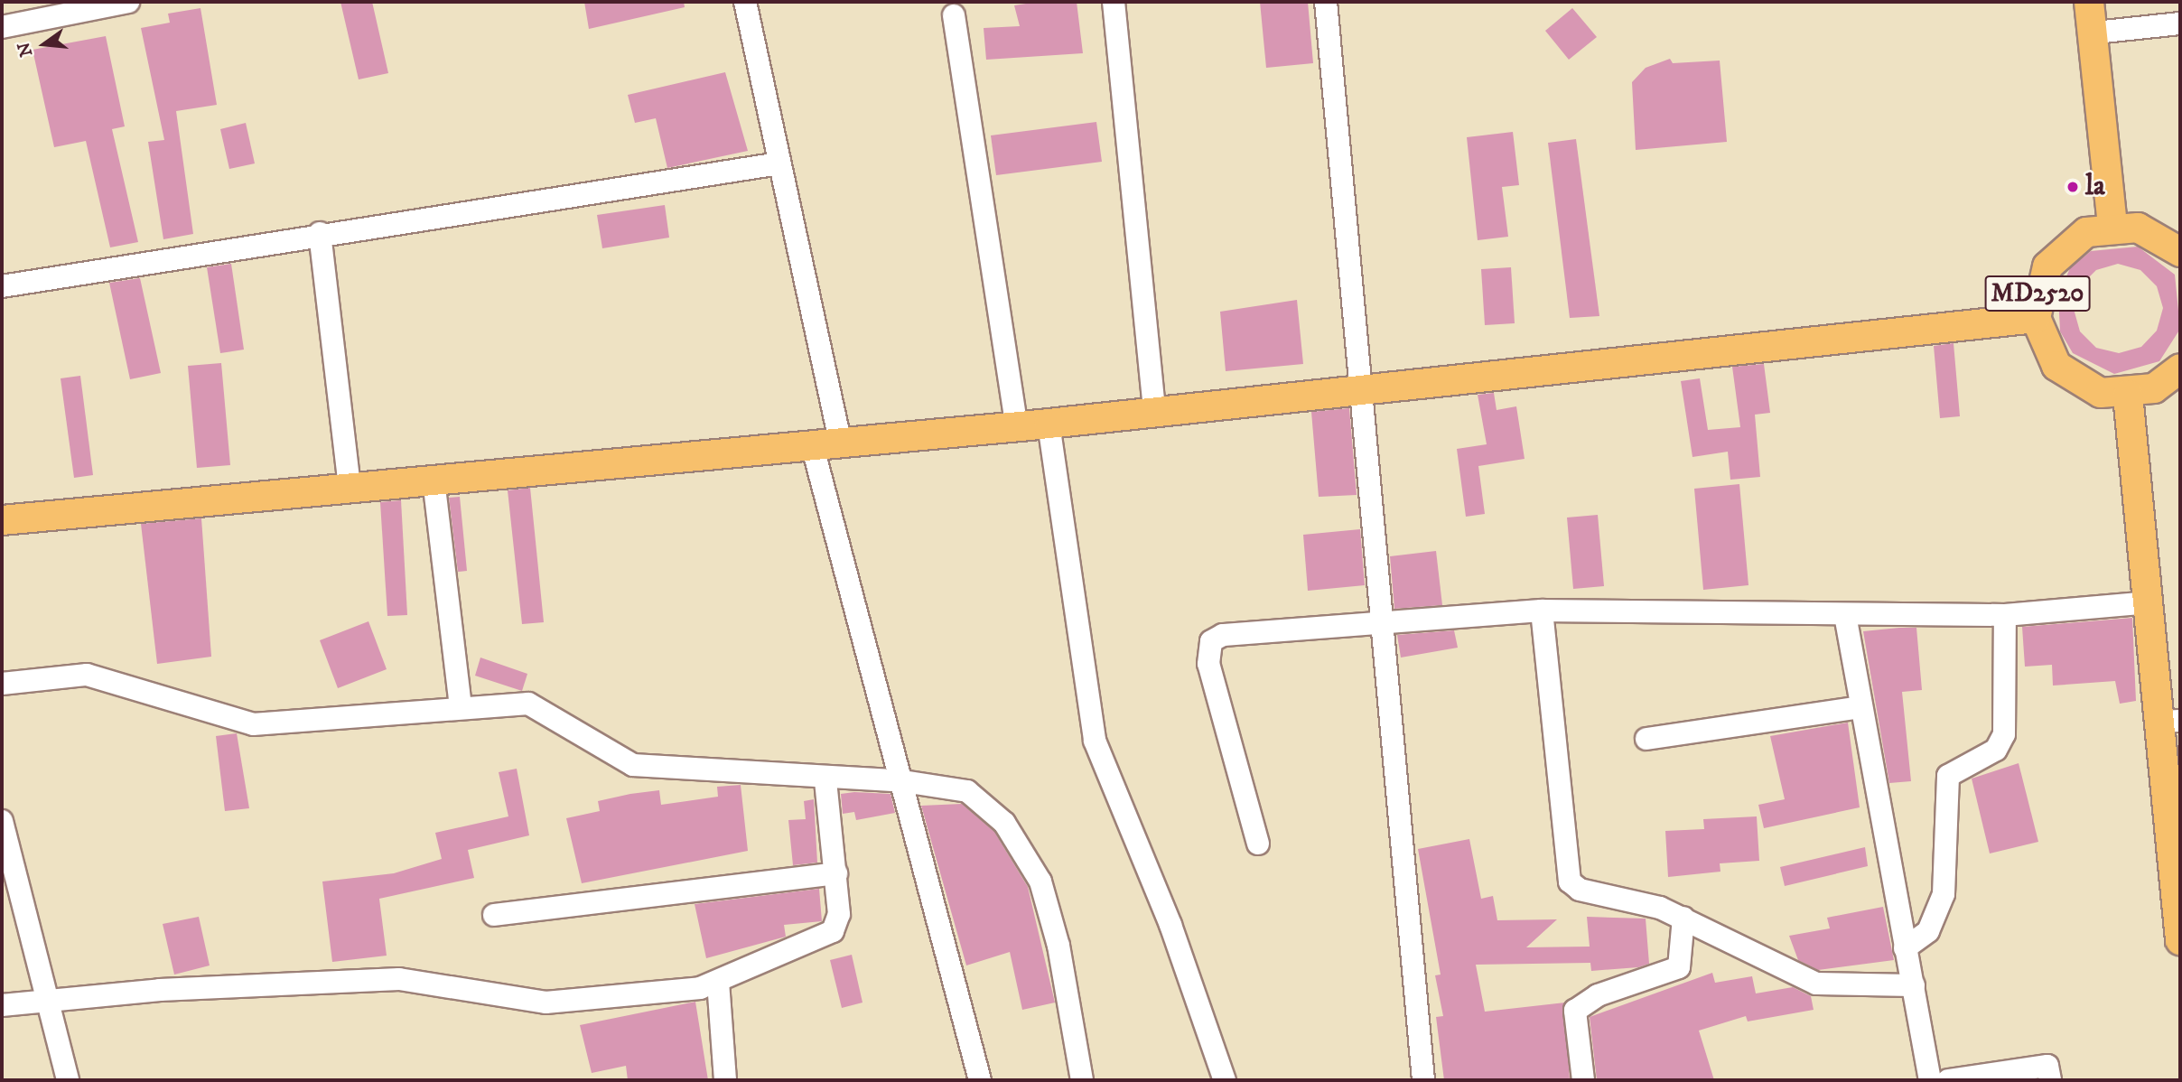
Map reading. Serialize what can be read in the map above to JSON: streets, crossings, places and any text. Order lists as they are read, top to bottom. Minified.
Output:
{"streets":{"main road":["MD2520"]},"places":["la"],"north":"left"}
